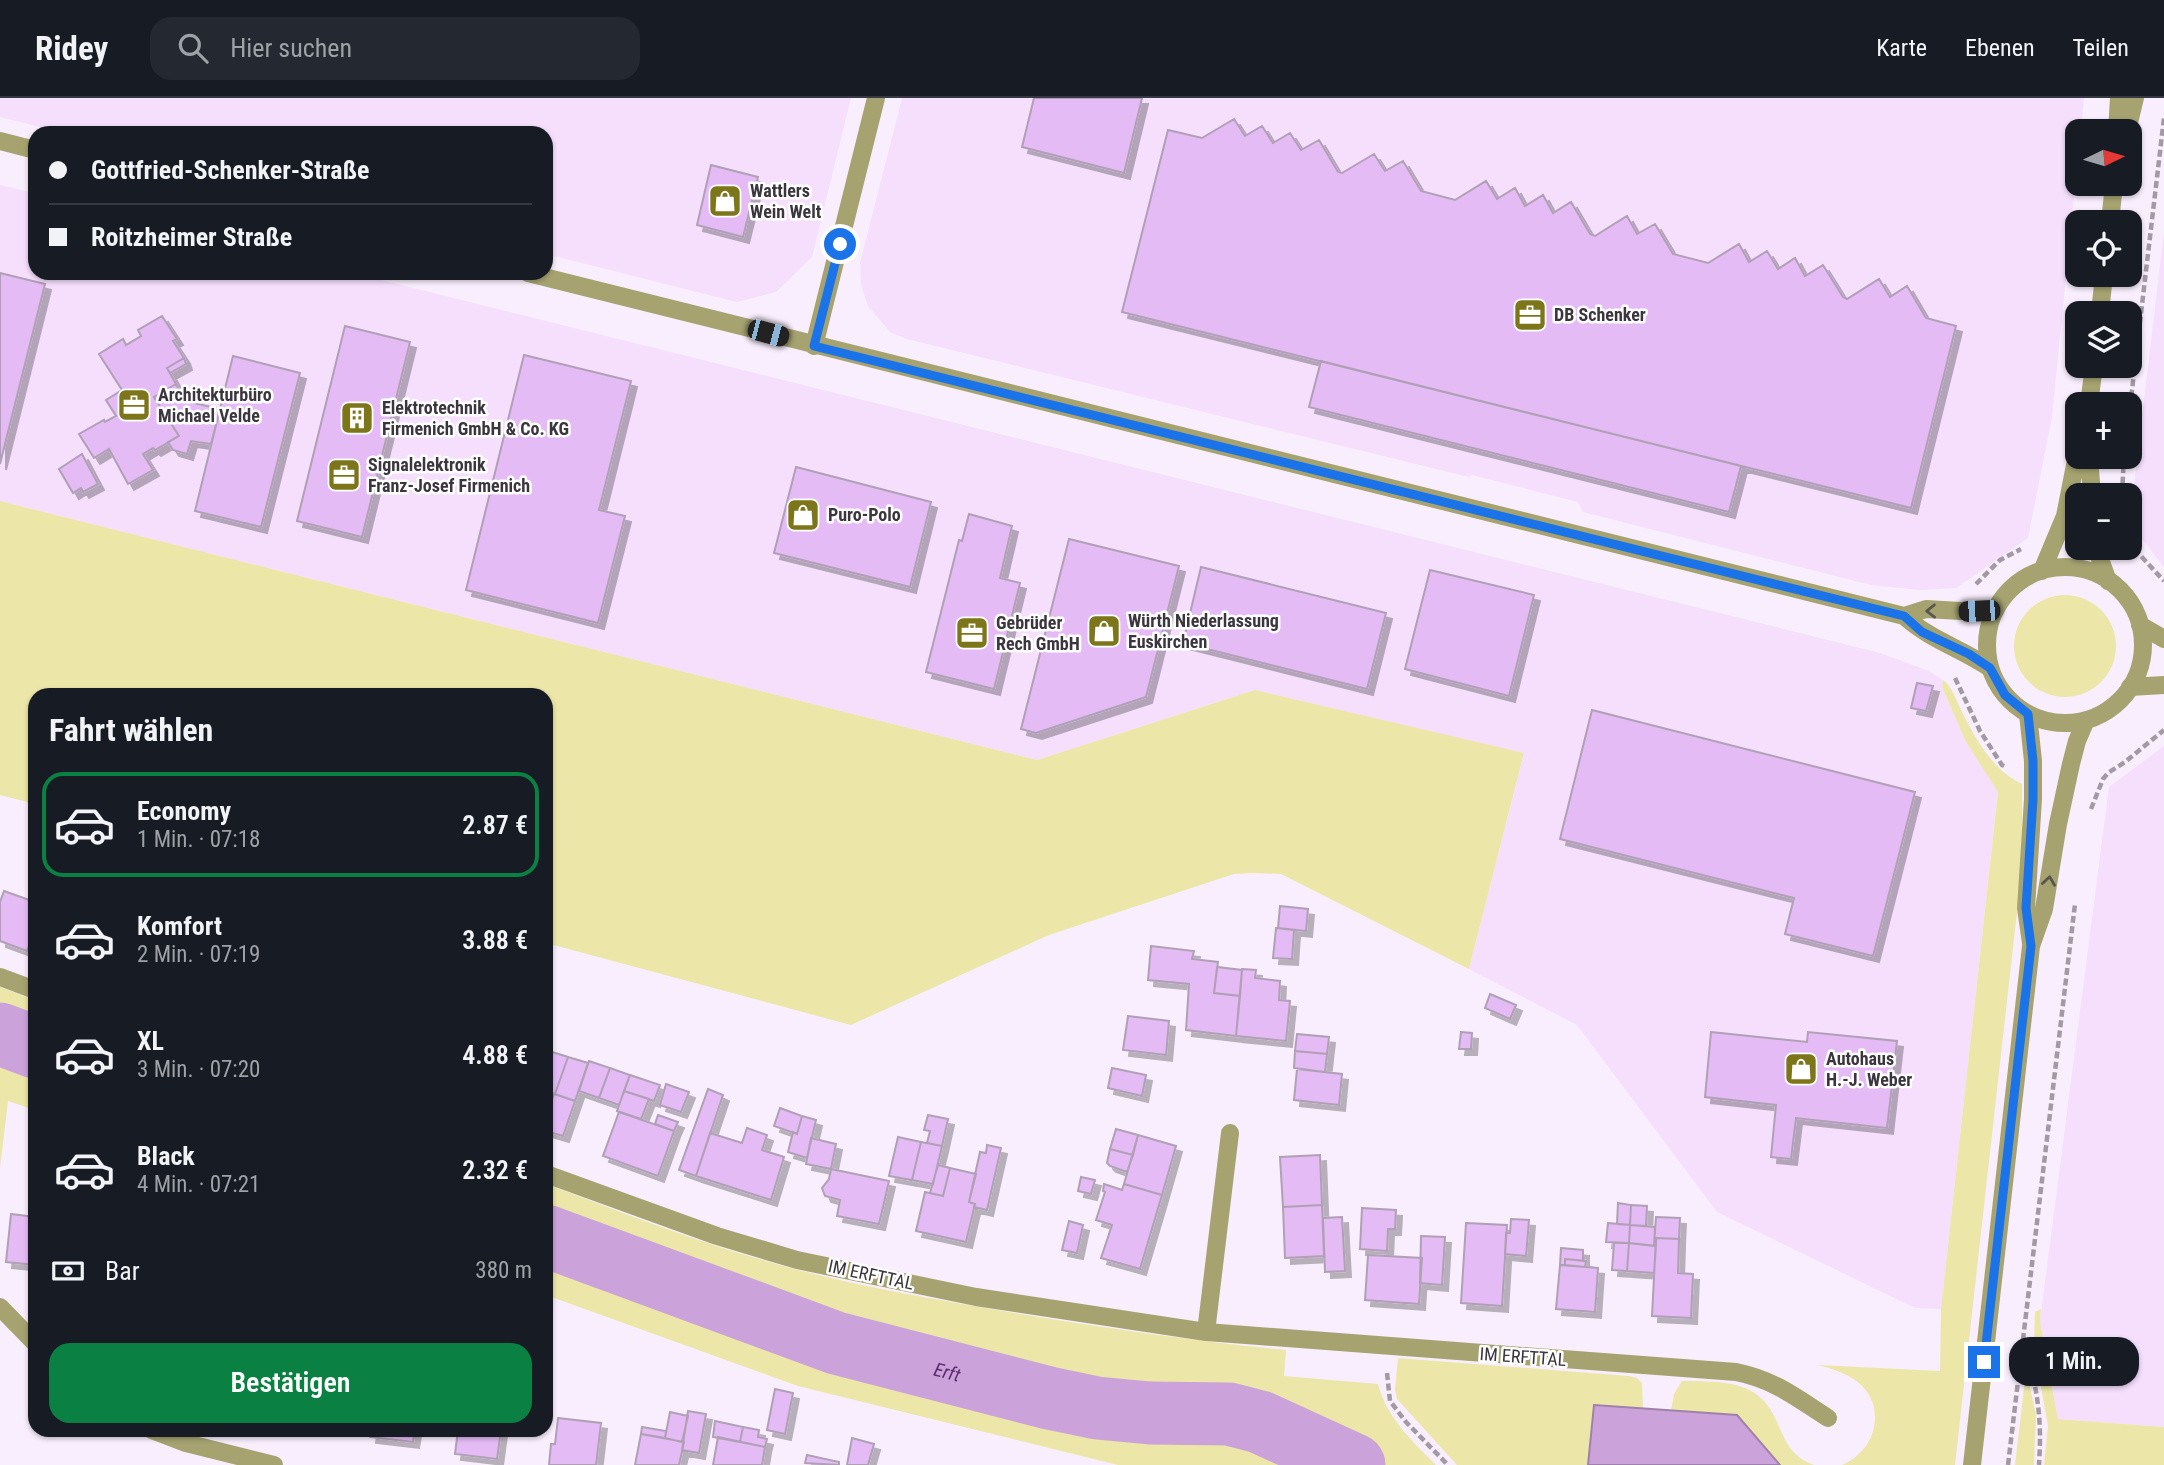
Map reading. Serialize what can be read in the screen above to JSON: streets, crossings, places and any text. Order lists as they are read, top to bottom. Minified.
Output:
{"streets":{"street":["IM ERFTTAL"]},"water":["Erft"],"places":{"shop":["Wattlers Wein Welt","Puro-Polo","Würth Niederlassung Euskirchen","Autohaus H.-J. Weber"],"office":["DB Schenker","Architekturbüro Michael Velde","Signalelektronik Franz-Josef Firmenich","Gebrüder Rech GmbH"],"building":["Elektrotechnik Firmenich GmbH & Co. KG"]},"north":"right","page":{"header":"Ridey","search":"Hier suchen","nav":["Karte","Ebenen","Teilen"],"map_buttons":["+","−"],"banner":["Gottfried-Schenker-Straße","Roitzheimer Straße"],"heading":"Fahrt wählen","list":[{"name":"Economy","note":"1 Min. · 07:18","value":"2.87 €"},{"name":"Komfort","note":"2 Min. · 07:19","value":"3.88 €"},{"name":"XL","note":"3 Min. · 07:20","value":"4.88 €"},{"name":"Black","note":"4 Min. · 07:21","value":"2.32 €"}],"pay":["Bar","380 m"],"buttons":"Bestätigen","bubble":"1 Min."}}
